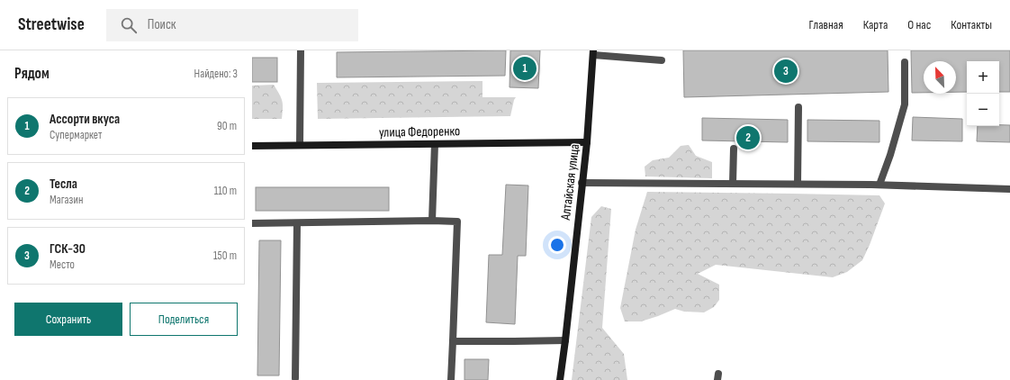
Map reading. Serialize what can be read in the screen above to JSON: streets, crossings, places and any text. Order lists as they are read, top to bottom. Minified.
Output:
{"streets":{"street":["улица Федоренко","Алтайская улица"]},"crossings":[["улица Федоренко","Алтайская улица"]],"north":"top left","page":{"header":"Streetwise","search":"Поиск","nav":["Главная","Карта","О нас","Контакты"],"heading":["Рядом","Найдено: 3"],"pins":["1","3","2"],"map_buttons":["+","−"],"list":[{"mark":"1","name":"Ассорти вкуса","note":"Супермаркет","value":"90 m"},{"mark":"2","name":"Тесла","note":"Магазин","value":"110 m"},{"mark":"3","name":"ГСК-30","note":"Место","value":"150 m"}],"buttons":["Сохранить","Поделиться"]}}
